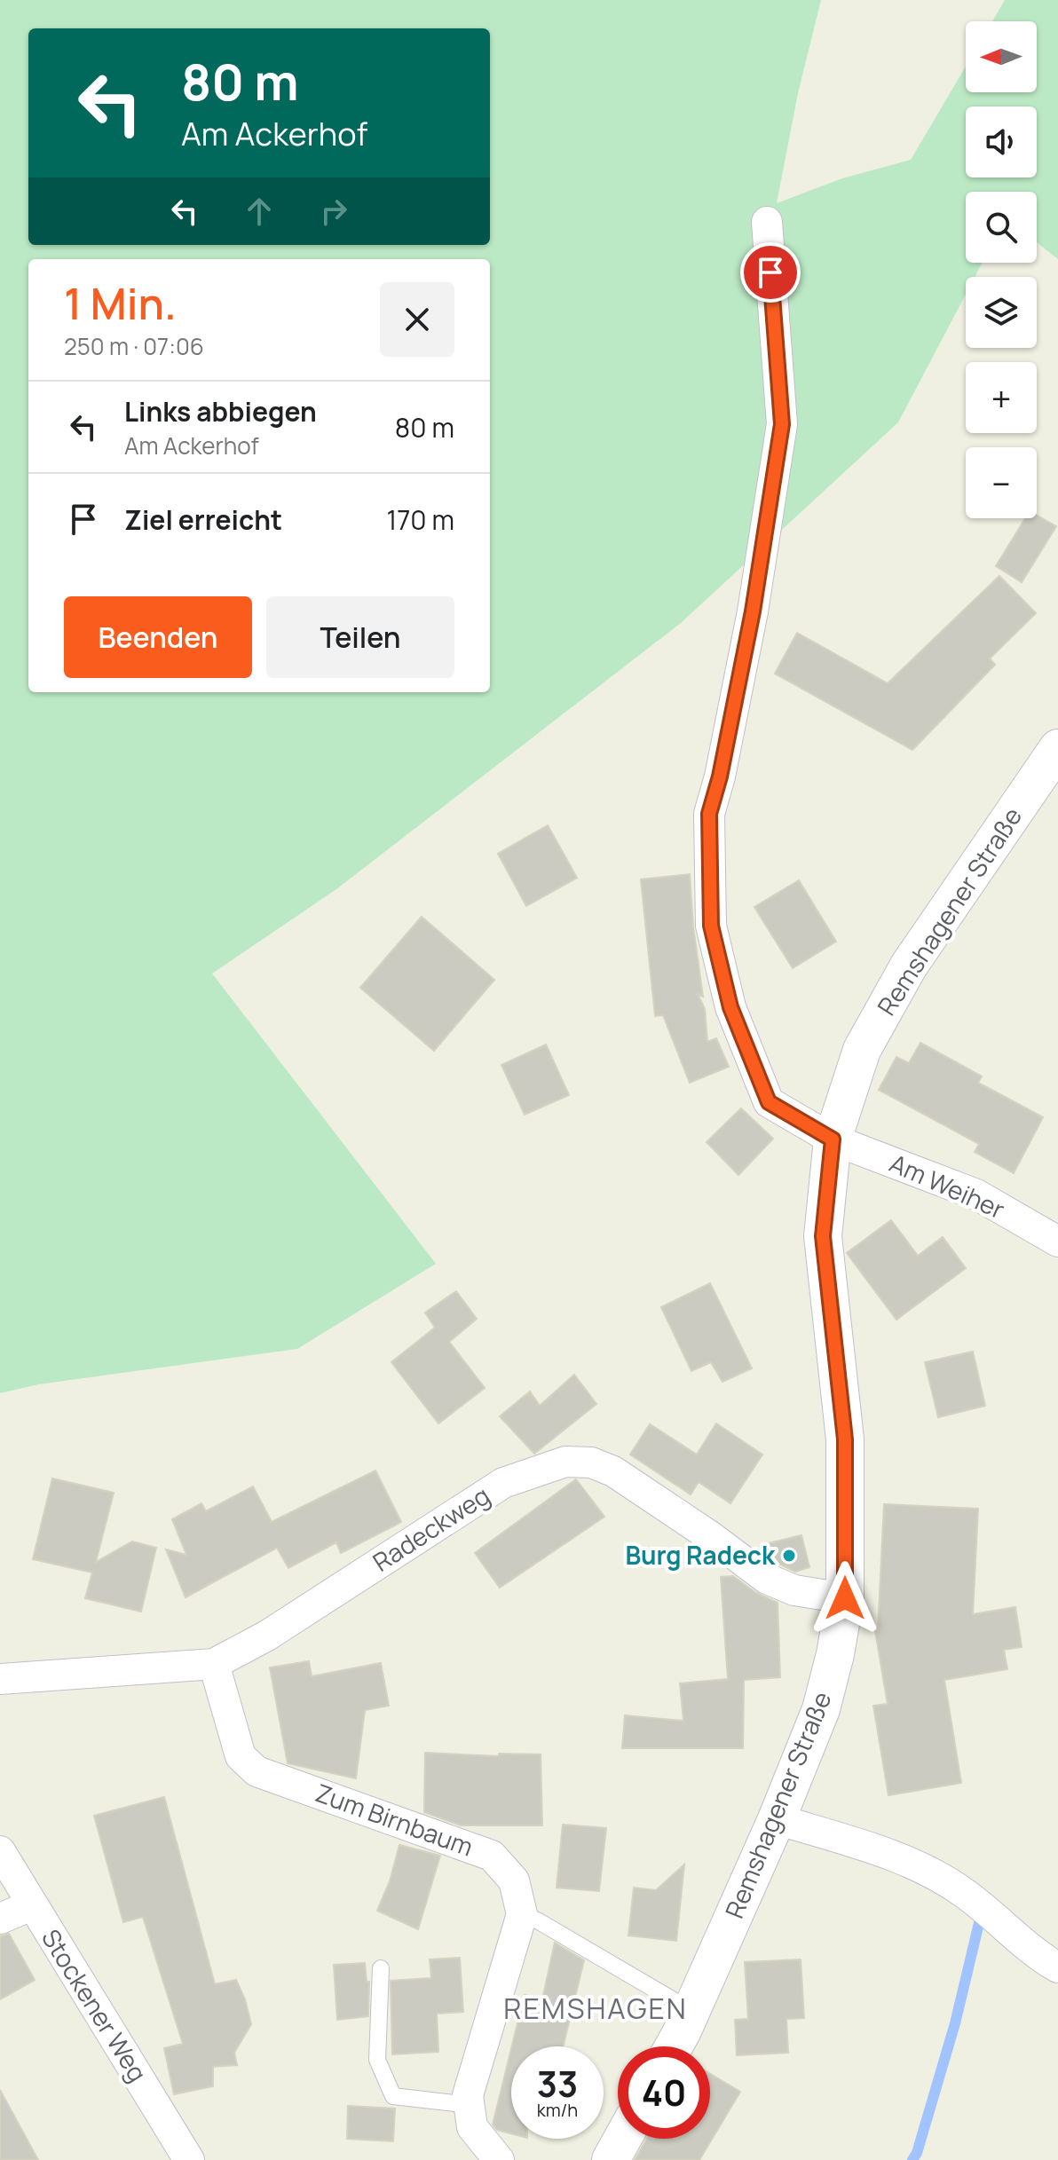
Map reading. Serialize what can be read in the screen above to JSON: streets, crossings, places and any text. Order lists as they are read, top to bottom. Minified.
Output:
{"streets":{"street":["Remshagener Straße","Am Weiher","Radeckweg","Zum Birnbaum","Stockener Weg"]},"crossings":[["Remshagener Straße","Am Weiher"],["Remshagener Straße","Radeckweg"],["Radeckweg","Zum Birnbaum"]],"districts":["REMSHAGEN"],"places":["Burg Radeck"],"north":"left","page":{"map_buttons":["+","−"],"turn":["80 m","Am Ackerhof"],"heading":["1 Min.","250 m · 07:06"],"list":[{"name":"Links abbiegen","note":"Am Ackerhof","value":"80 m"},{"name":"Ziel erreicht","value":"170 m"}],"buttons":["Beenden","Teilen"],"speed":"33 km/h","limit":"40"}}
